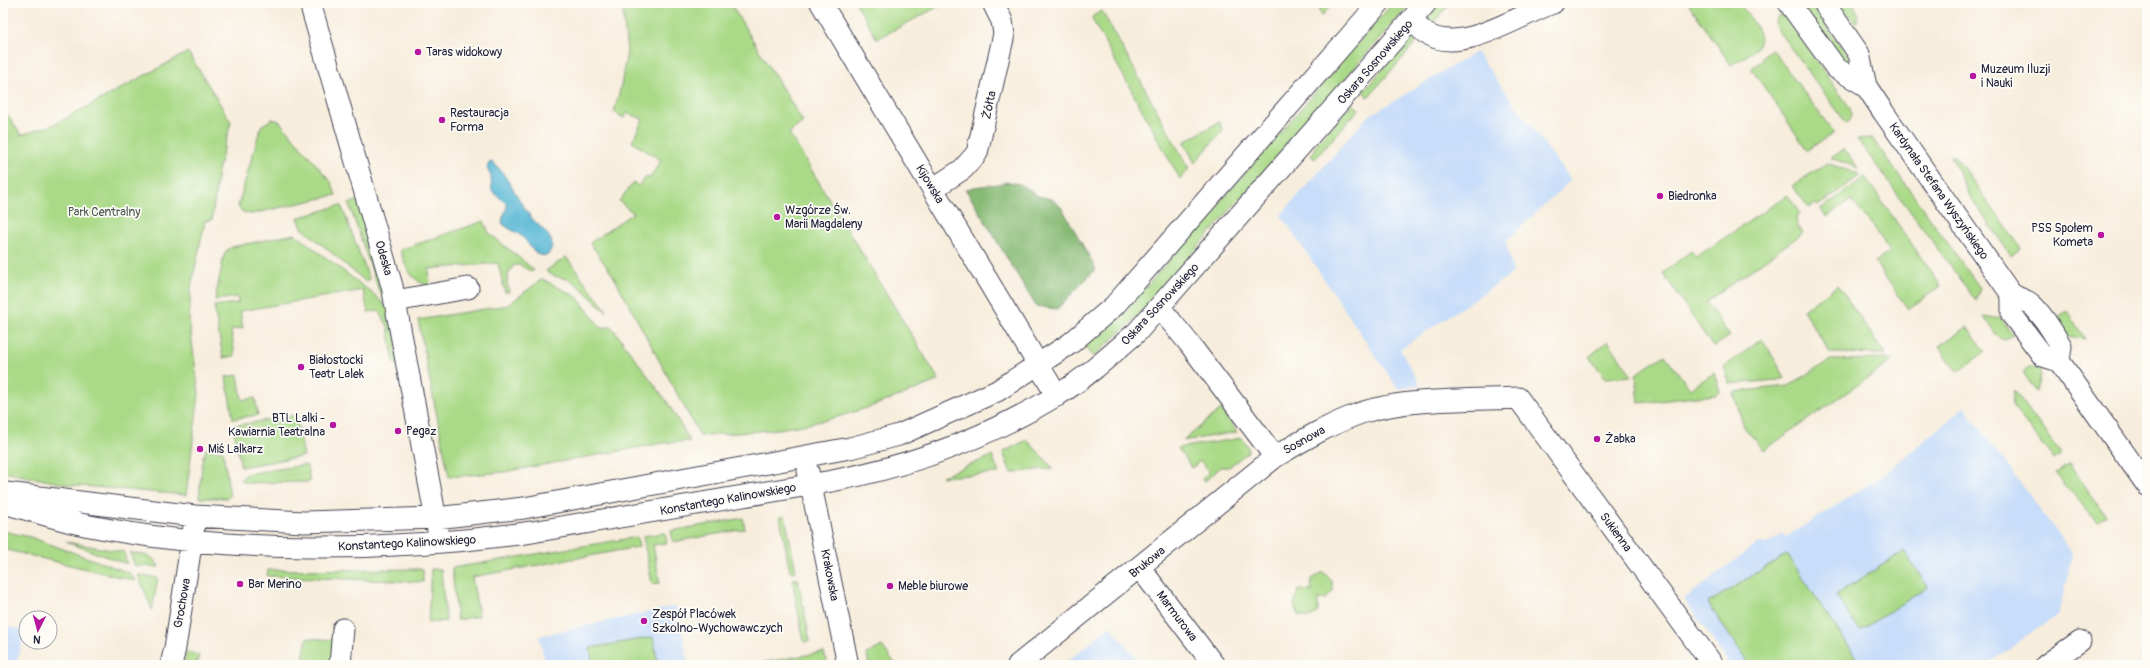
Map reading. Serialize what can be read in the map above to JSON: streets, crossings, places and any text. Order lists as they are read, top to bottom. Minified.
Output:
{"streets":{"street":["Oskara Sosnowskiego","Żółta","Kijowska","Kardynała Stefana Wyszyńskiego","Odeska","Sosnowa","Konstantego Kalinowskiego","Sukienna","Brukowa","Krakowska","Grochowa","Marmurowa"]},"crossings":[["Oskara Sosnowskiego","Kijowska"],["Oskara Sosnowskiego","Sosnowa"],["Oskara Sosnowskiego","Konstantego Kalinowskiego"],["Oskara Sosnowskiego","Krakowska"],["Żółta","Kijowska"],["Odeska","Konstantego Kalinowskiego"],["Sosnowa","Sukienna"],["Sosnowa","Brukowa"],["Konstantego Kalinowskiego","Krakowska"],["Konstantego Kalinowskiego","Grochowa"],["Brukowa","Marmurowa"]],"parks":["Park Centralny"],"places":["Taras widokowy","Muzeum Iluzji i Nauki","Restauracja Forma","Biedronka","Wzgórze Św. Marii Magdaleny","PSS Społem Kometa","Białostocki Teatr Lalek","BTL Lalki - Kawiarnia Teatralna","Pegaz","Żabka","Miś Lalkarz","Bar Merino","Meble biurowe","Zespół Placówek Szkolno-Wychowawczych"],"north":"bottom"}
